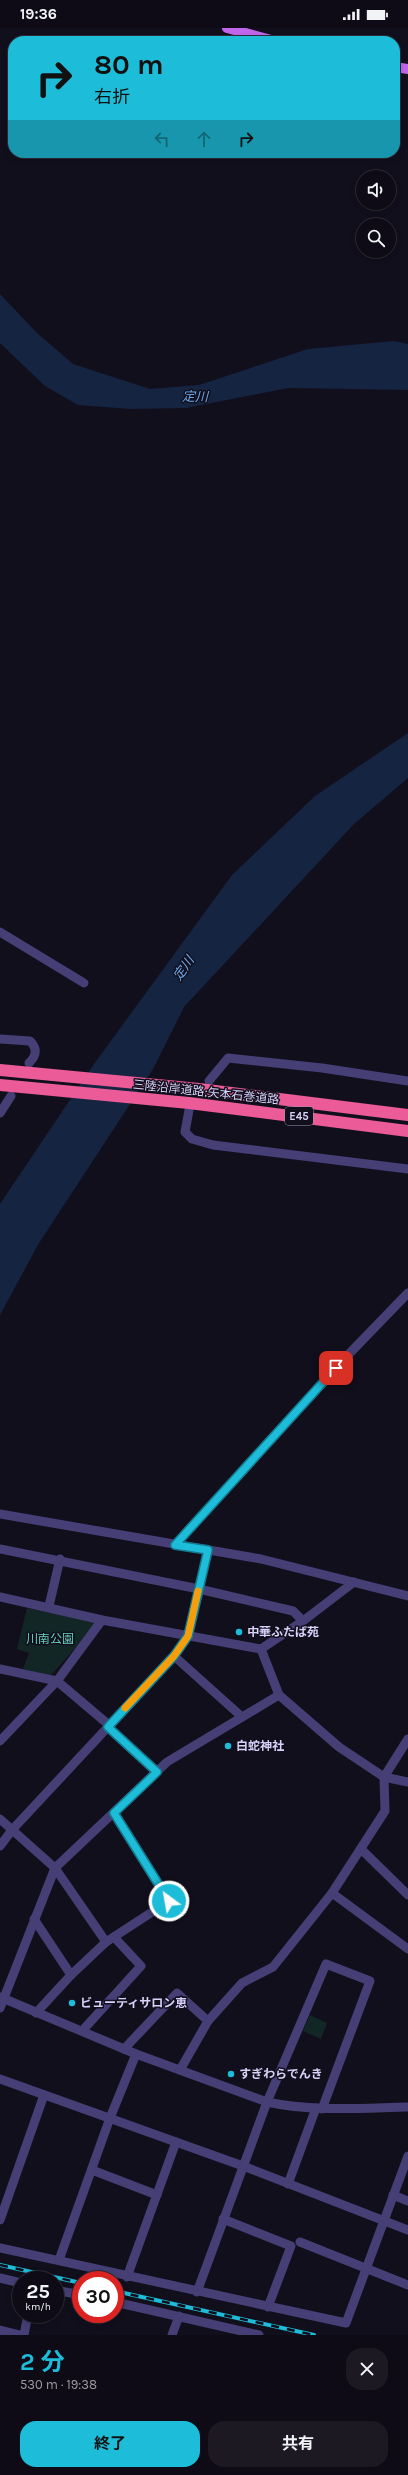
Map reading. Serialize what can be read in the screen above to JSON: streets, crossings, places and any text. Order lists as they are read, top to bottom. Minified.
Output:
{"streets":{"highway":["三陸沿岸道路;矢本石巻道路","E45"]},"water":["定川"],"parks":["川南公園"],"places":["中華ふたば苑","白蛇神社","ビューティサロン恵","すぎわらでんき"],"page":{"status":"19:36","turn":["80 m","右折"],"speed":"25 km/h","limit":"30","heading":["2 分","530 m · 19:38"],"buttons":["終了","共有"]}}
